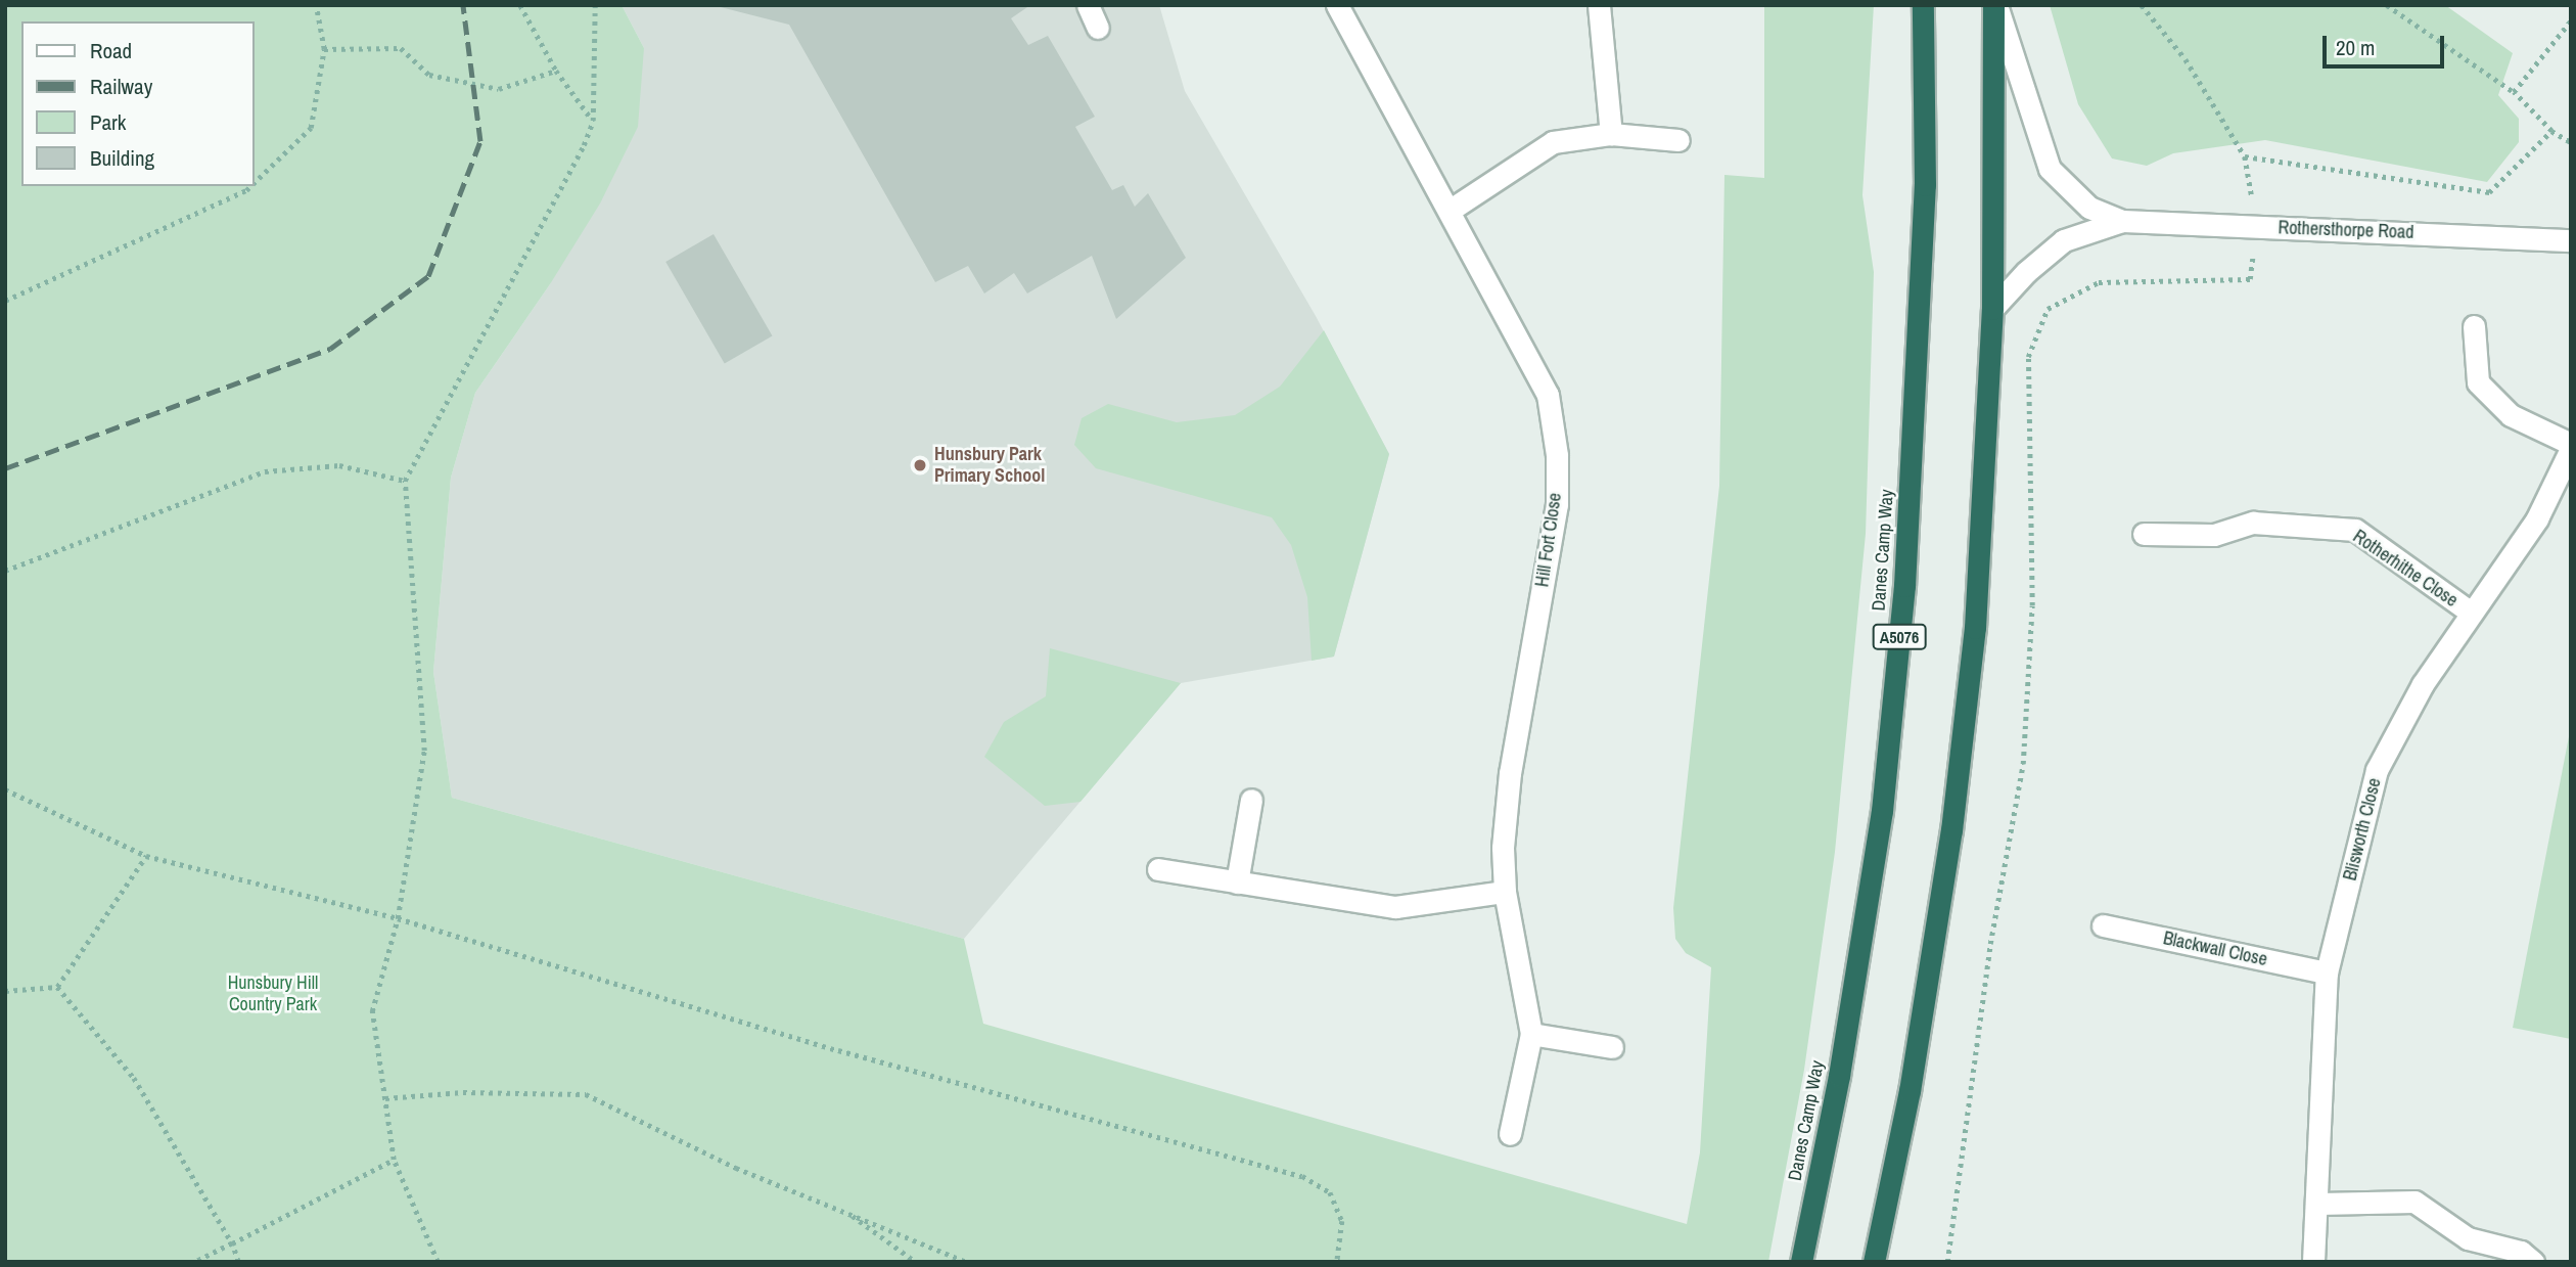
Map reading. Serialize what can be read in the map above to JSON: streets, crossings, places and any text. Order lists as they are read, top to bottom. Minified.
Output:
{"streets":{"highway":["Danes Camp Way","A5076"],"street":["Rothersthorpe Road","Hill Fort Close","Rotherhithe Close","Blisworth Close","Blackwall Close"]},"crossings":[["Rotherhithe Close","Blisworth Close"],["Blisworth Close","Blackwall Close"]],"parks":["Hunsbury Hill Country Park"],"places":["Hunsbury Park Primary School"],"legend":["Road","Railway","Park","Building"],"scale_bar":"20 m"}
